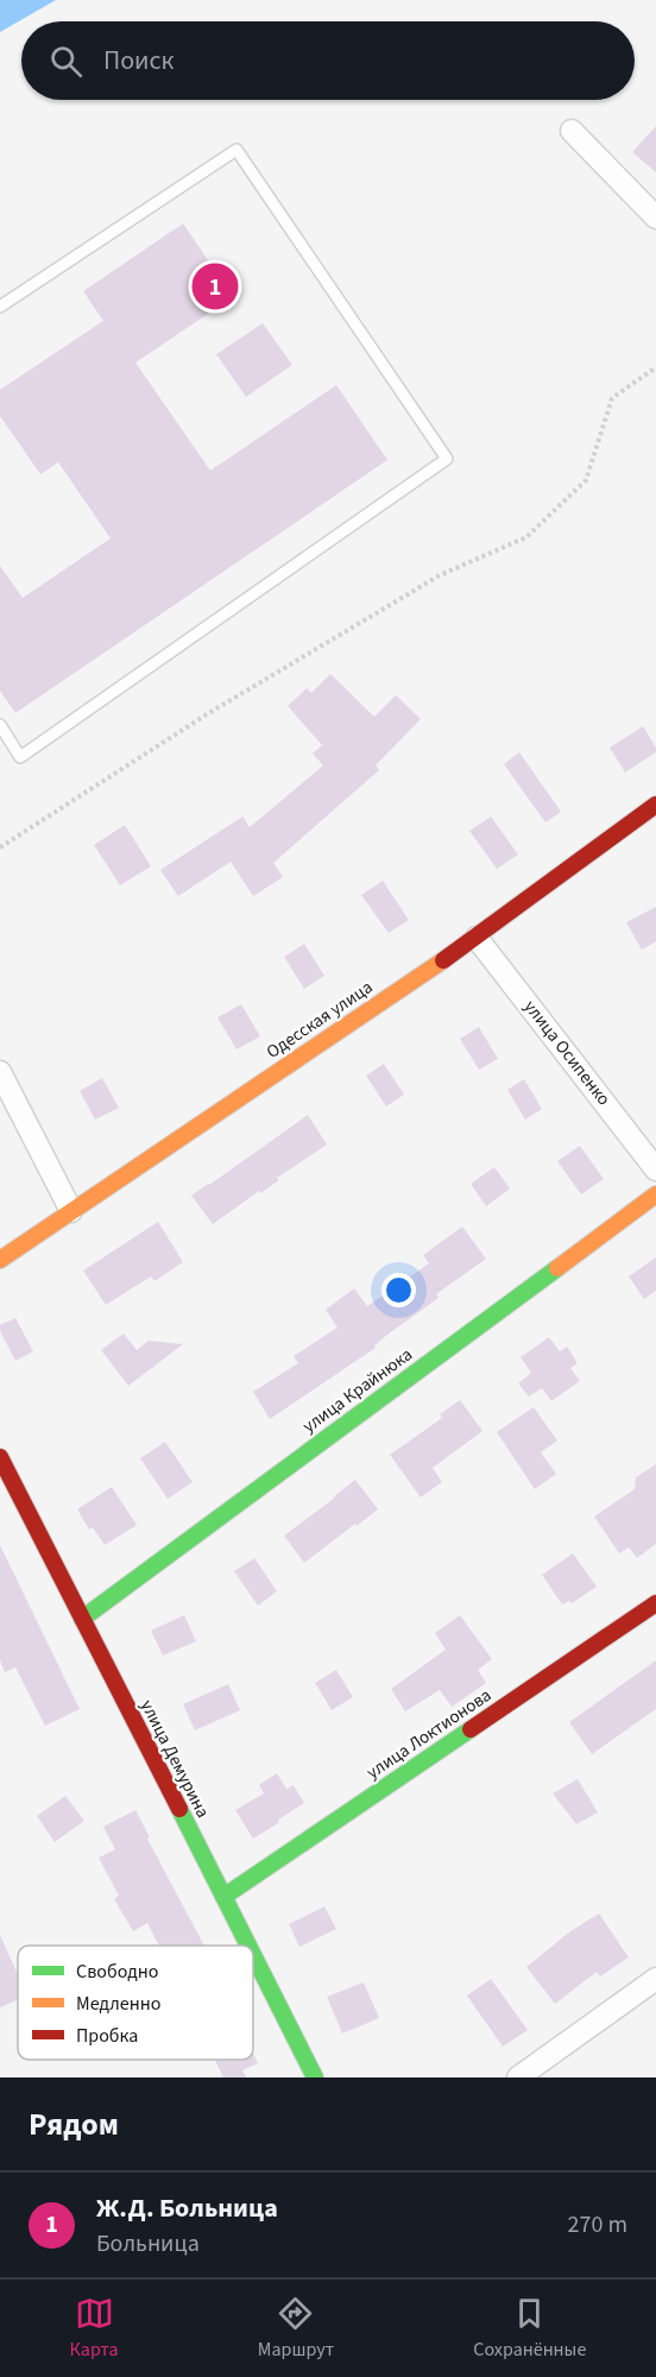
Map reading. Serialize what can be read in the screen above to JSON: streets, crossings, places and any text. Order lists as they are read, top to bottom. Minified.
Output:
{"streets":{"street":["Одесская улица","улица Осипенко","улица Крайнюка","улица Локтионова","улица Демурина"]},"crossings":[["Одесская улица","улица Осипенко"],["улица Крайнюка","улица Демурина"],["улица Локтионова","улица Демурина"]],"legend":["Свободно","Медленно","Пробка"],"page":{"search":"Поиск","pins":"1","heading":"Рядом","list":[{"mark":"1","name":"Ж.Д. Больница","note":"Больница","value":"270 m"}],"nav":["Карта","Маршрут","Сохранённые"]}}
